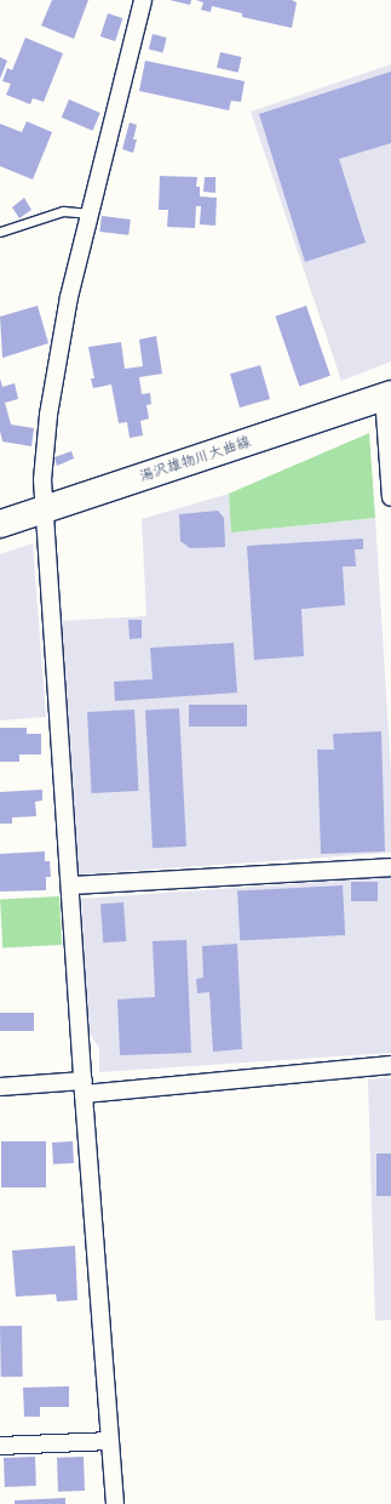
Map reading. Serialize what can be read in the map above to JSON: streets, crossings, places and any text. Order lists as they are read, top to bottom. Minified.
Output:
{"streets":{"main road":["湯沢雄物川大曲線"]}}
